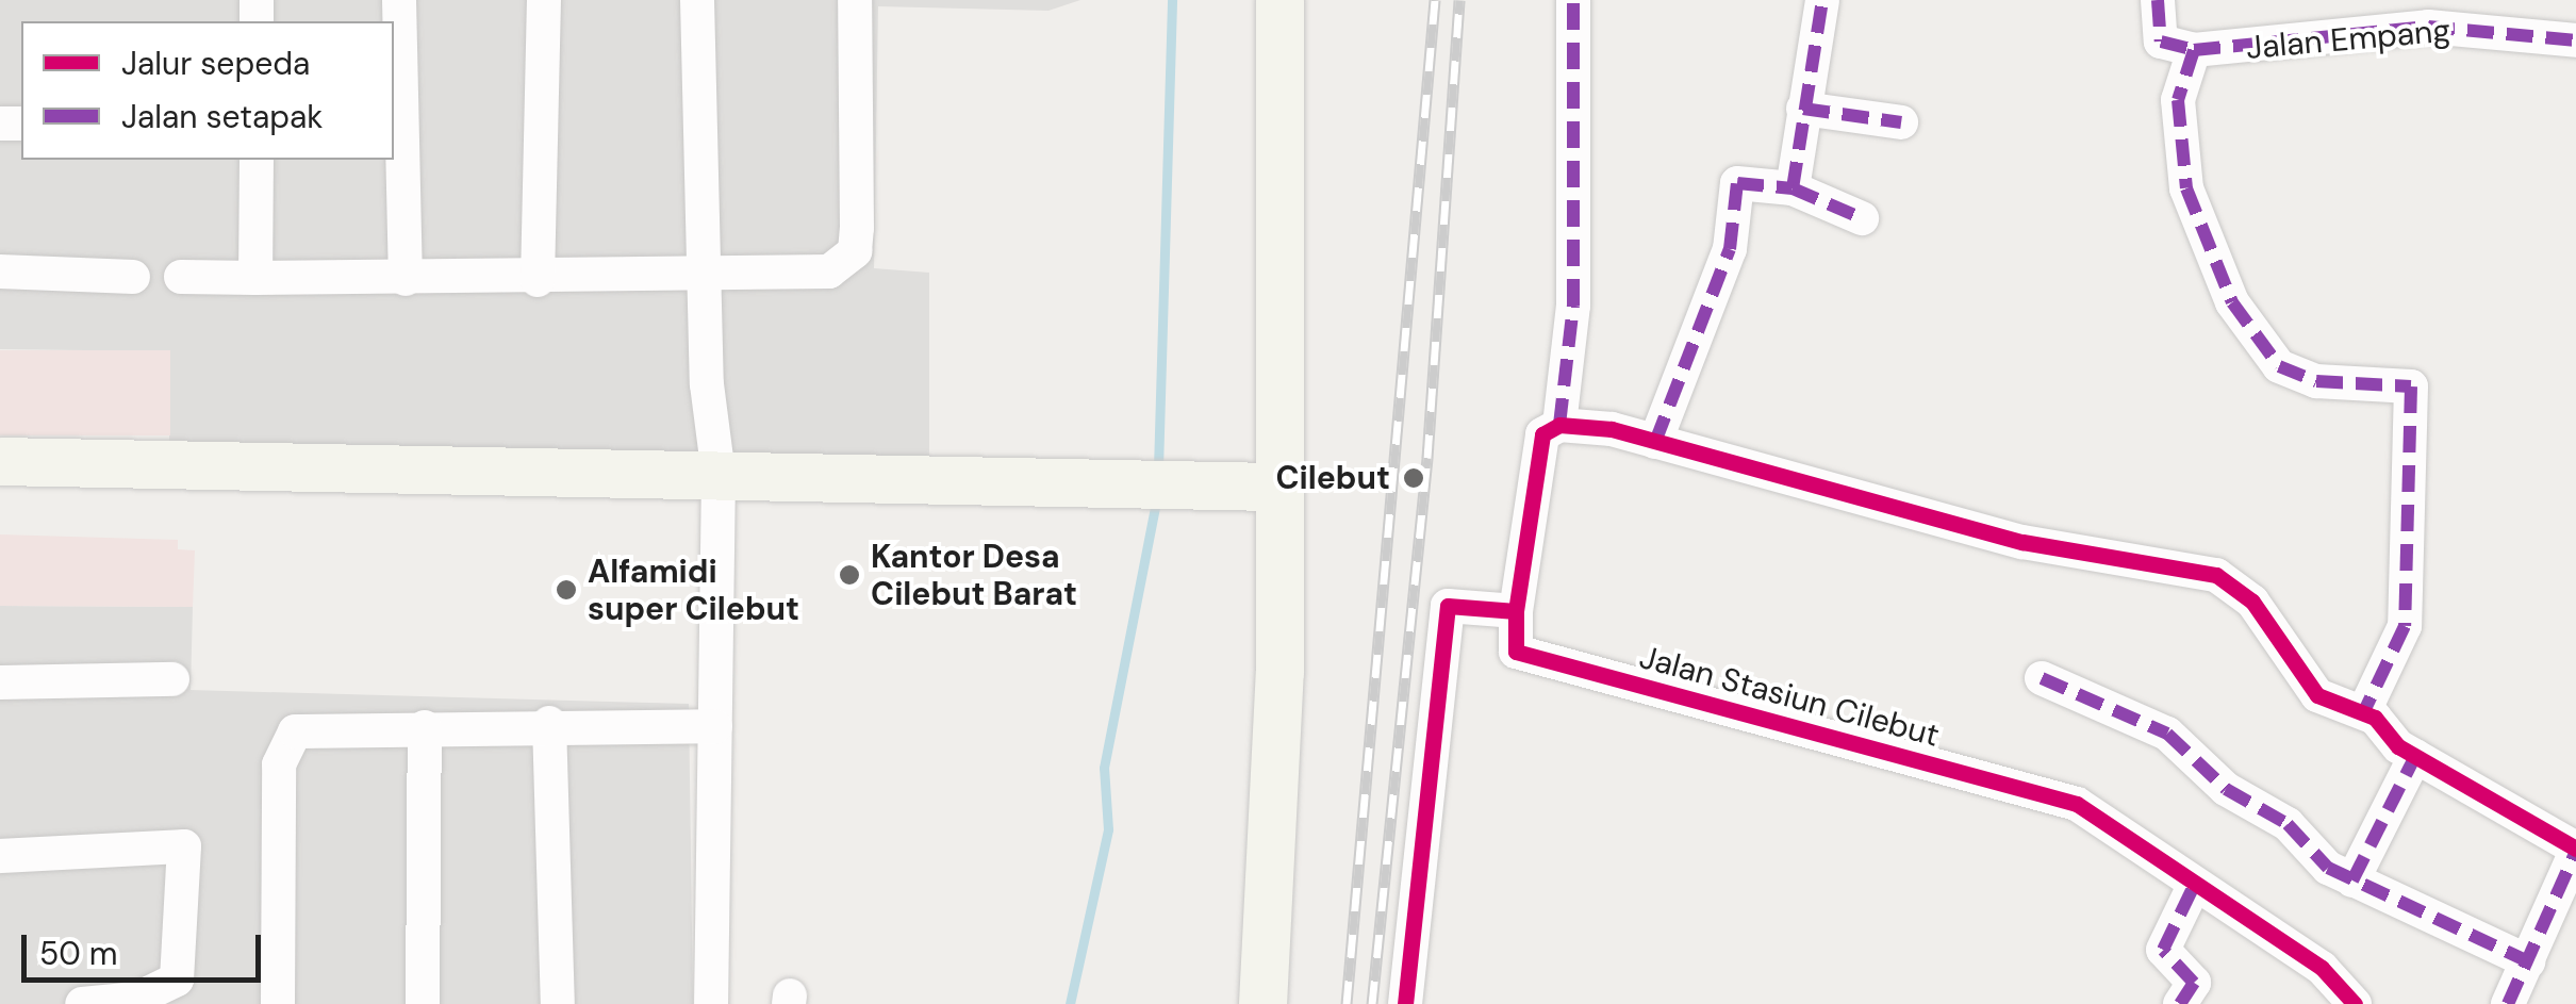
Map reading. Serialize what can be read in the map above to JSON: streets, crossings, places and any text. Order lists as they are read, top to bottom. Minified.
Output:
{"streets":{"street":["Jalan Empang","Jalan Stasiun Cilebut"]},"places":["Cilebut","Kantor Desa Cilebut Barat","Alfamidi super Cilebut"],"legend":["Jalur sepeda","Jalan setapak"],"scale_bar":"50 m"}
